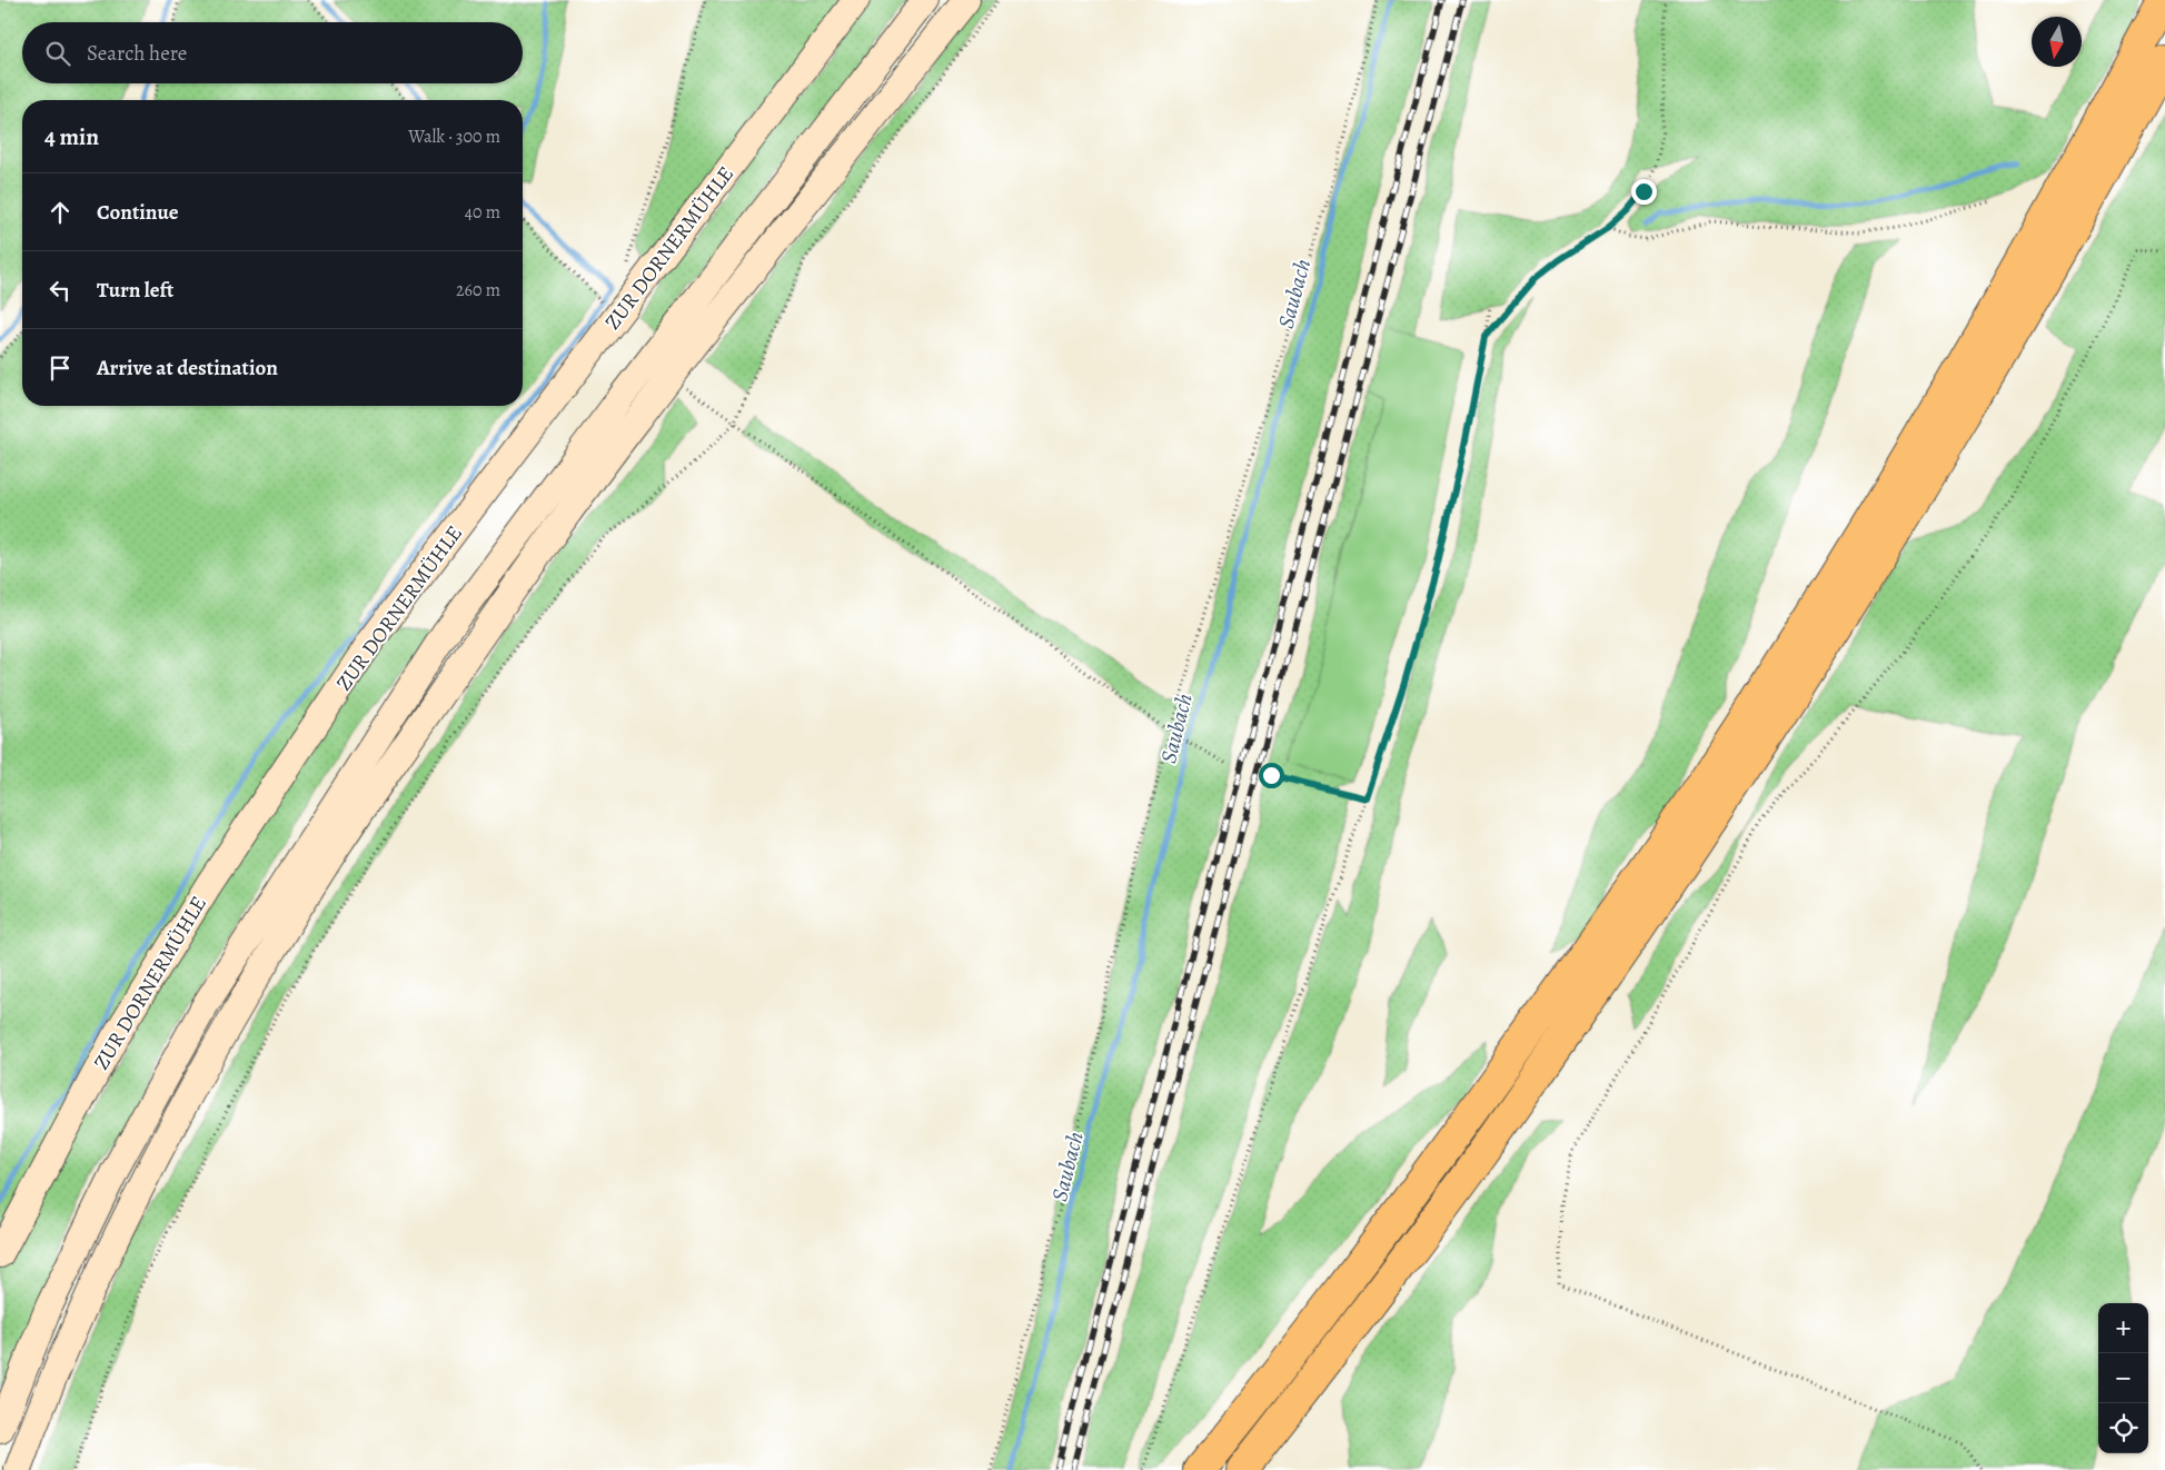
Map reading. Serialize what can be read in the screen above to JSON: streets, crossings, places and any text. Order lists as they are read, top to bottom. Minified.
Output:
{"streets":{"main road":["ZUR DORNERMÜHLE"]},"water":["Saubach"],"north":"bottom","page":{"search":"Search here","heading":["4 min","Walk · 300 m"],"list":[["Continue","40 m"],["Turn left","260 m"],"Arrive at destination"],"map_buttons":["+","−"]}}
